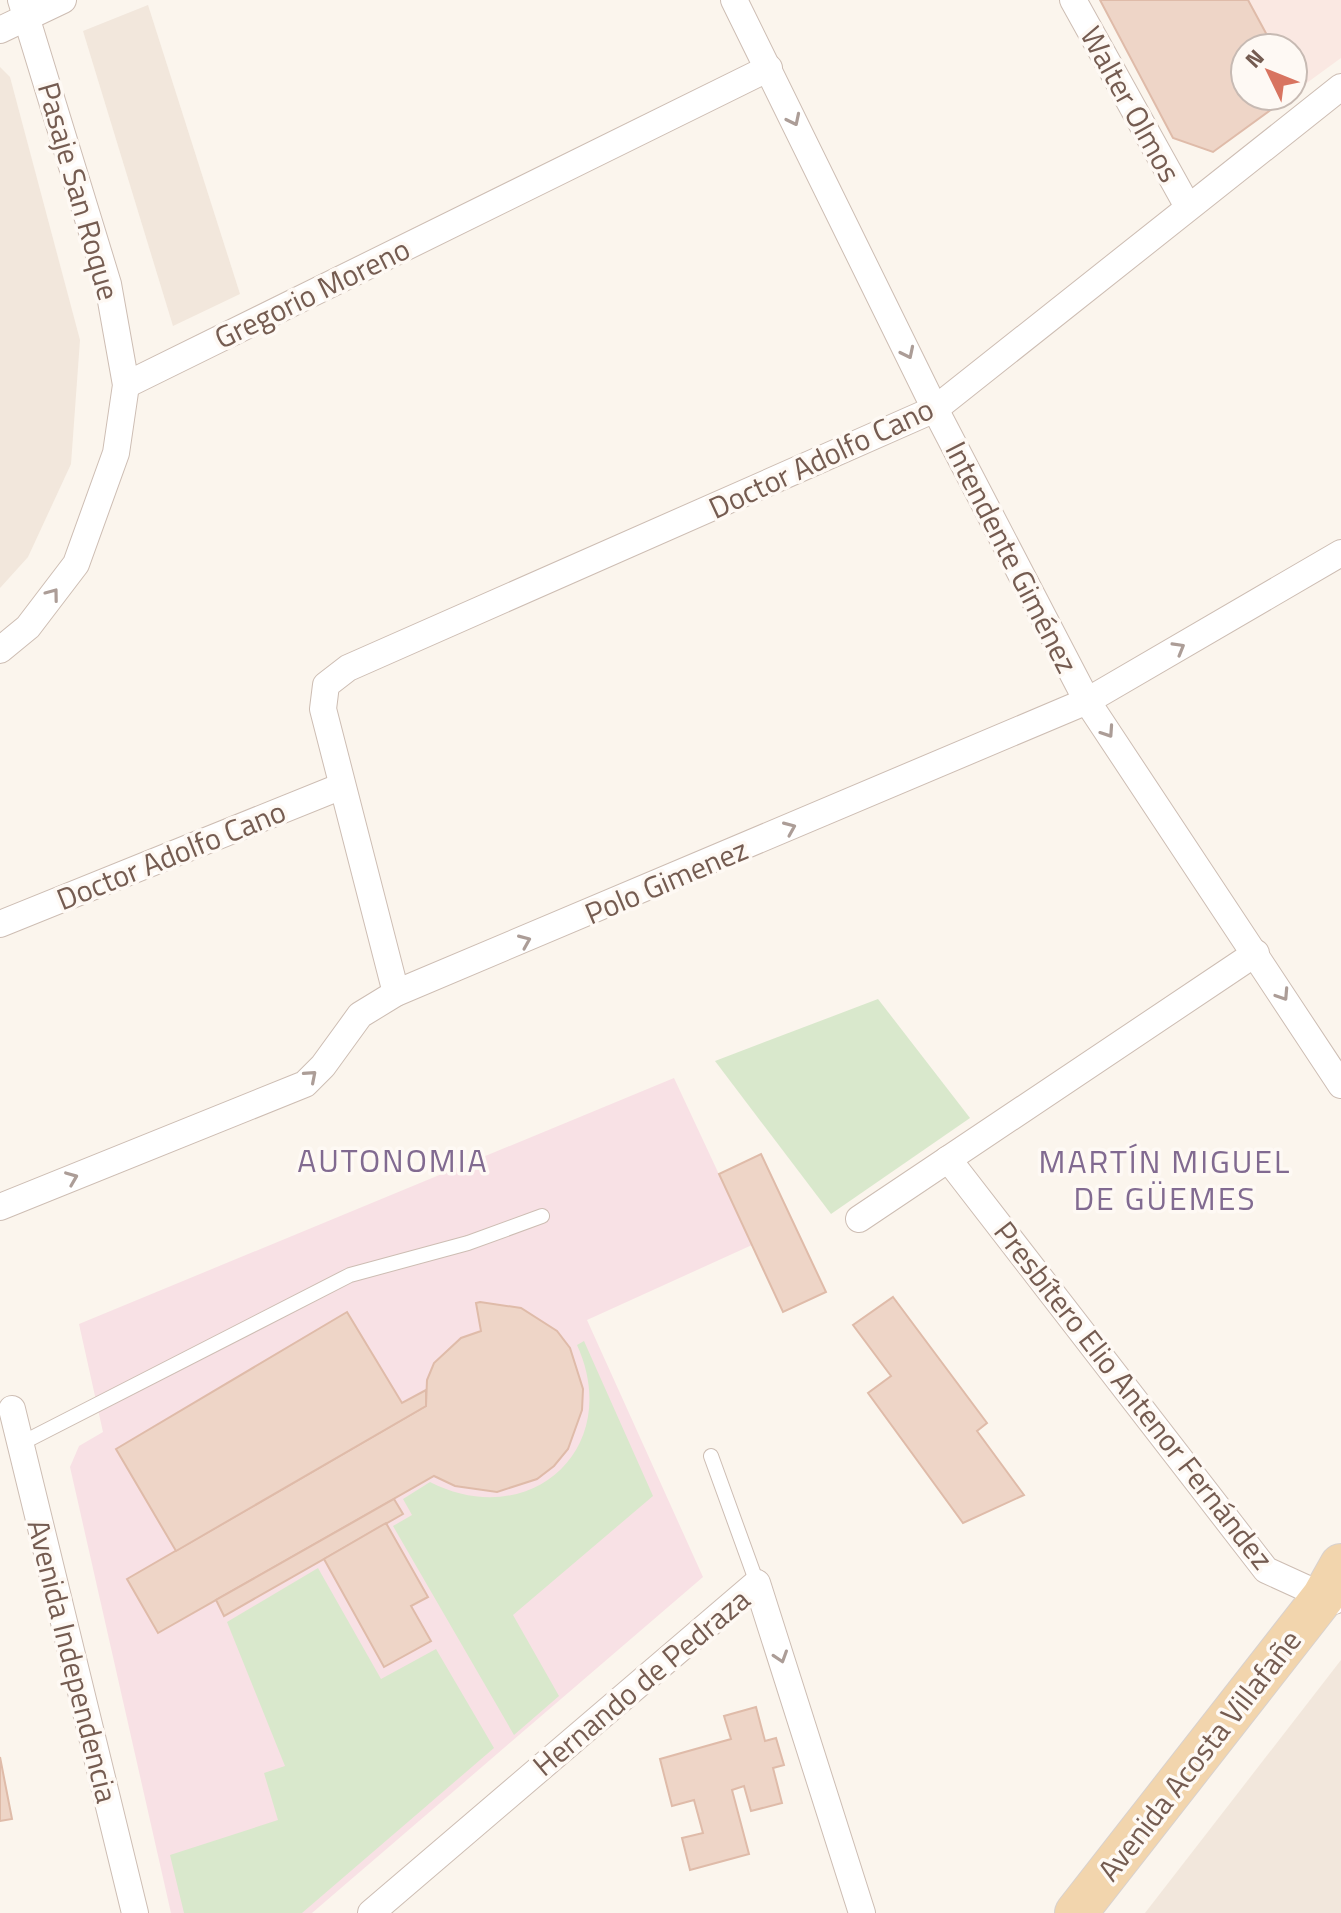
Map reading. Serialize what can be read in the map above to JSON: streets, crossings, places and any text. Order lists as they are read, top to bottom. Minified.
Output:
{"streets":{"main road":["Avenida Acosta Villafañe"],"street":["Walter Olmos","Pasaje San Roque","Gregorio Moreno","Doctor Adolfo Cano","Intendente Giménez","Polo Gimenez","Presbítero Elio Antenor Fernández","Avenida Independencia","Hernando de Pedraza"]},"crossings":[["Walter Olmos","Doctor Adolfo Cano"],["Pasaje San Roque","Gregorio Moreno"],["Gregorio Moreno","Intendente Giménez"],["Doctor Adolfo Cano","Intendente Giménez"],["Intendente Giménez","Polo Gimenez"],["Presbítero Elio Antenor Fernández","Avenida Acosta Villafañe"]],"one_way":["Intendente Giménez","Polo Gimenez","Hernando de Pedraza"],"districts":["AUTONOMIA","MARTÍN MIGUEL DE GÜEMES"],"north":"top left"}
